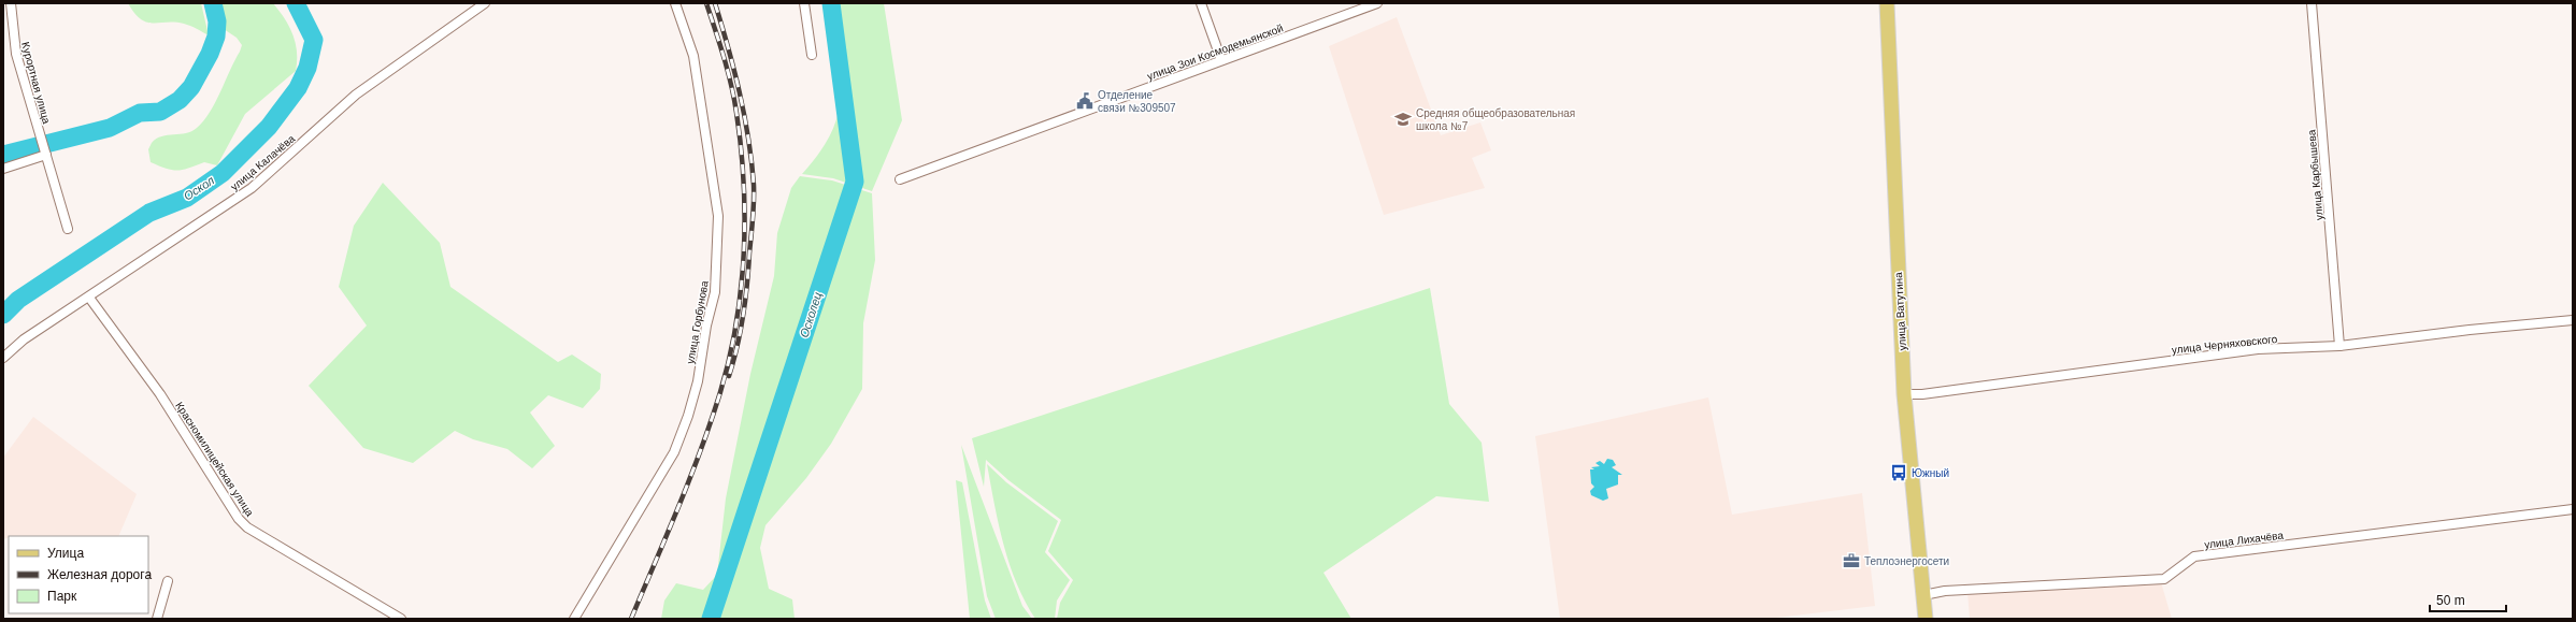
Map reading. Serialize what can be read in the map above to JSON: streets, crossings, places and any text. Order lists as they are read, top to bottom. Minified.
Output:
{"streets":{"main road":["улица Ватутина"],"street":["улица Зои Космодемьянской","Курортная улица","улица Калачёва","улица Карбышева","улица Горбунова","улица Черняховского","Красномилицейская улица","улица Лихачёва"]},"crossings":[["улица Калачёва","Красномилицейская улица"],["улица Карбышева","улица Черняховского"],["улица Ватутина","улица Черняховского"],["улица Ватутина","улица Лихачёва"]],"water":["Оскол","Осколец"],"places":{"public building":["Отделение связи №309507"],"school or university":["Средняя общеобразовательная школа №7"],"bus stop":["Южный"],"office":["Теплоэнергосети"]},"legend":["Улица","Железная дорога","Парк"],"scale_bar":"50 m"}
